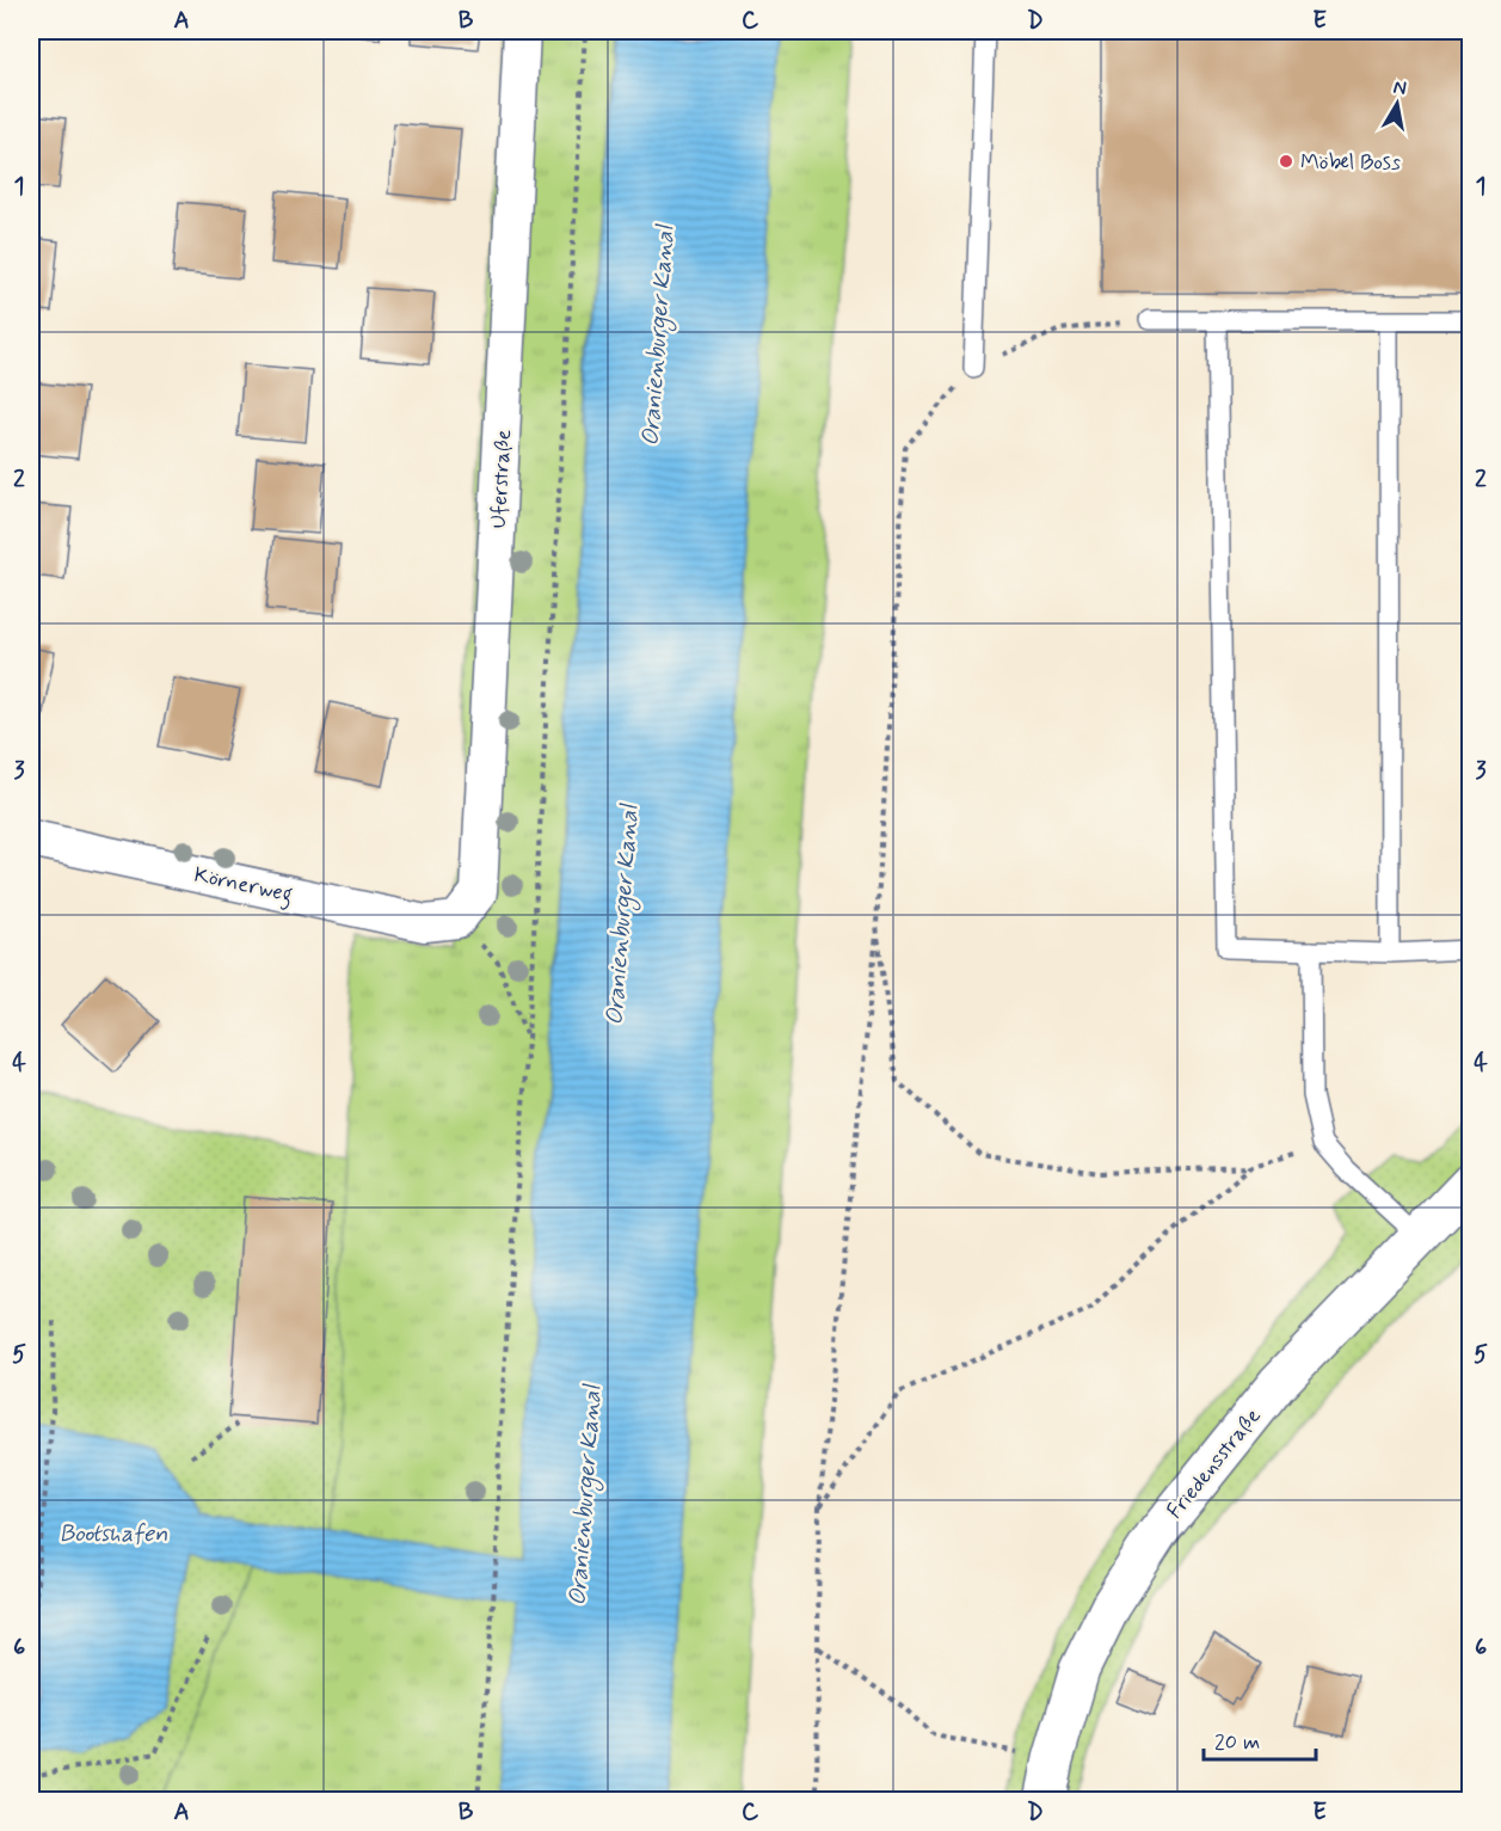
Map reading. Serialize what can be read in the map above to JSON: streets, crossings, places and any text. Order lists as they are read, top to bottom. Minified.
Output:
{"streets":{"street":["Uferstraße","Körnerweg","Friedensstraße"]},"crossings":[["Uferstraße","Körnerweg"]],"water":["Oranienburger Kanal","Bootshafen"],"places":["Möbel Boss"],"scale_bar":"20 m","north":"top","grid":{"columns":["A","B","C","D","E"],"rows":["1","2","3","4","5","6"]}}
